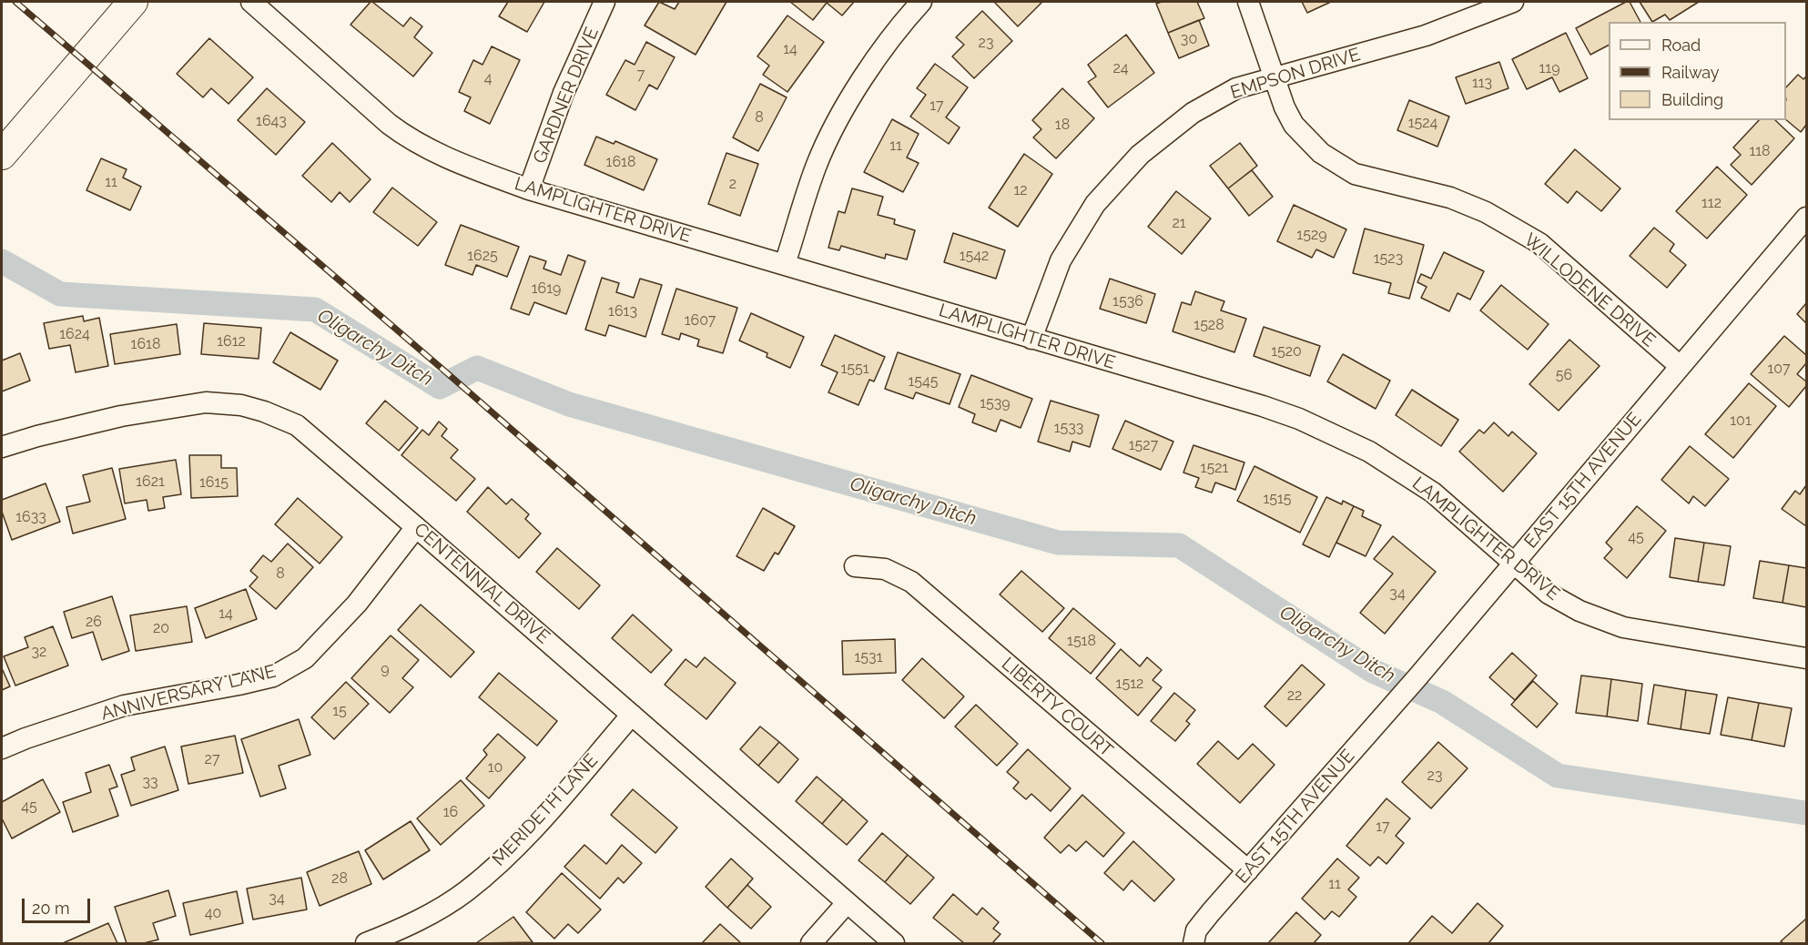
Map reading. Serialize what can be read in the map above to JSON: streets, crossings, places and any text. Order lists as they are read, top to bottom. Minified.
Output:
{"streets":{"street":["EMPSON DRIVE","GARDNER DRIVE","LAMPLIGHTER DRIVE","WILLODENE DRIVE","EAST 15TH AVENUE","CENTENNIAL DRIVE","ANNIVERSARY LANE","LIBERTY COURT","MERIDETH LANE"]},"crossings":[["EMPSON DRIVE","LAMPLIGHTER DRIVE"],["EMPSON DRIVE","WILLODENE DRIVE"],["GARDNER DRIVE","LAMPLIGHTER DRIVE"],["LAMPLIGHTER DRIVE","EAST 15TH AVENUE"],["WILLODENE DRIVE","EAST 15TH AVENUE"],["EAST 15TH AVENUE","LIBERTY COURT"],["CENTENNIAL DRIVE","ANNIVERSARY LANE"],["CENTENNIAL DRIVE","MERIDETH LANE"]],"water":["Oligarchy Ditch"],"house_numbers":["30","23","14","24","119","7","4","113","17","8","1643","1524","18","11","118","1618","11","2","12","112","21","1529","1625","1542","1523","1619","1536","1613","1607","1528","1624","1612","1618","1520","1551","107","56","1545","1539","101","1533","1527","1521","1621","1615","1515","1633","45","8","34","14","26","20","1518","32","1531","9","1512","22","15","27","10","23","33","45","16","17","28","11","34","40"],"legend":["Road","Railway","Building"],"scale_bar":"20 m"}
